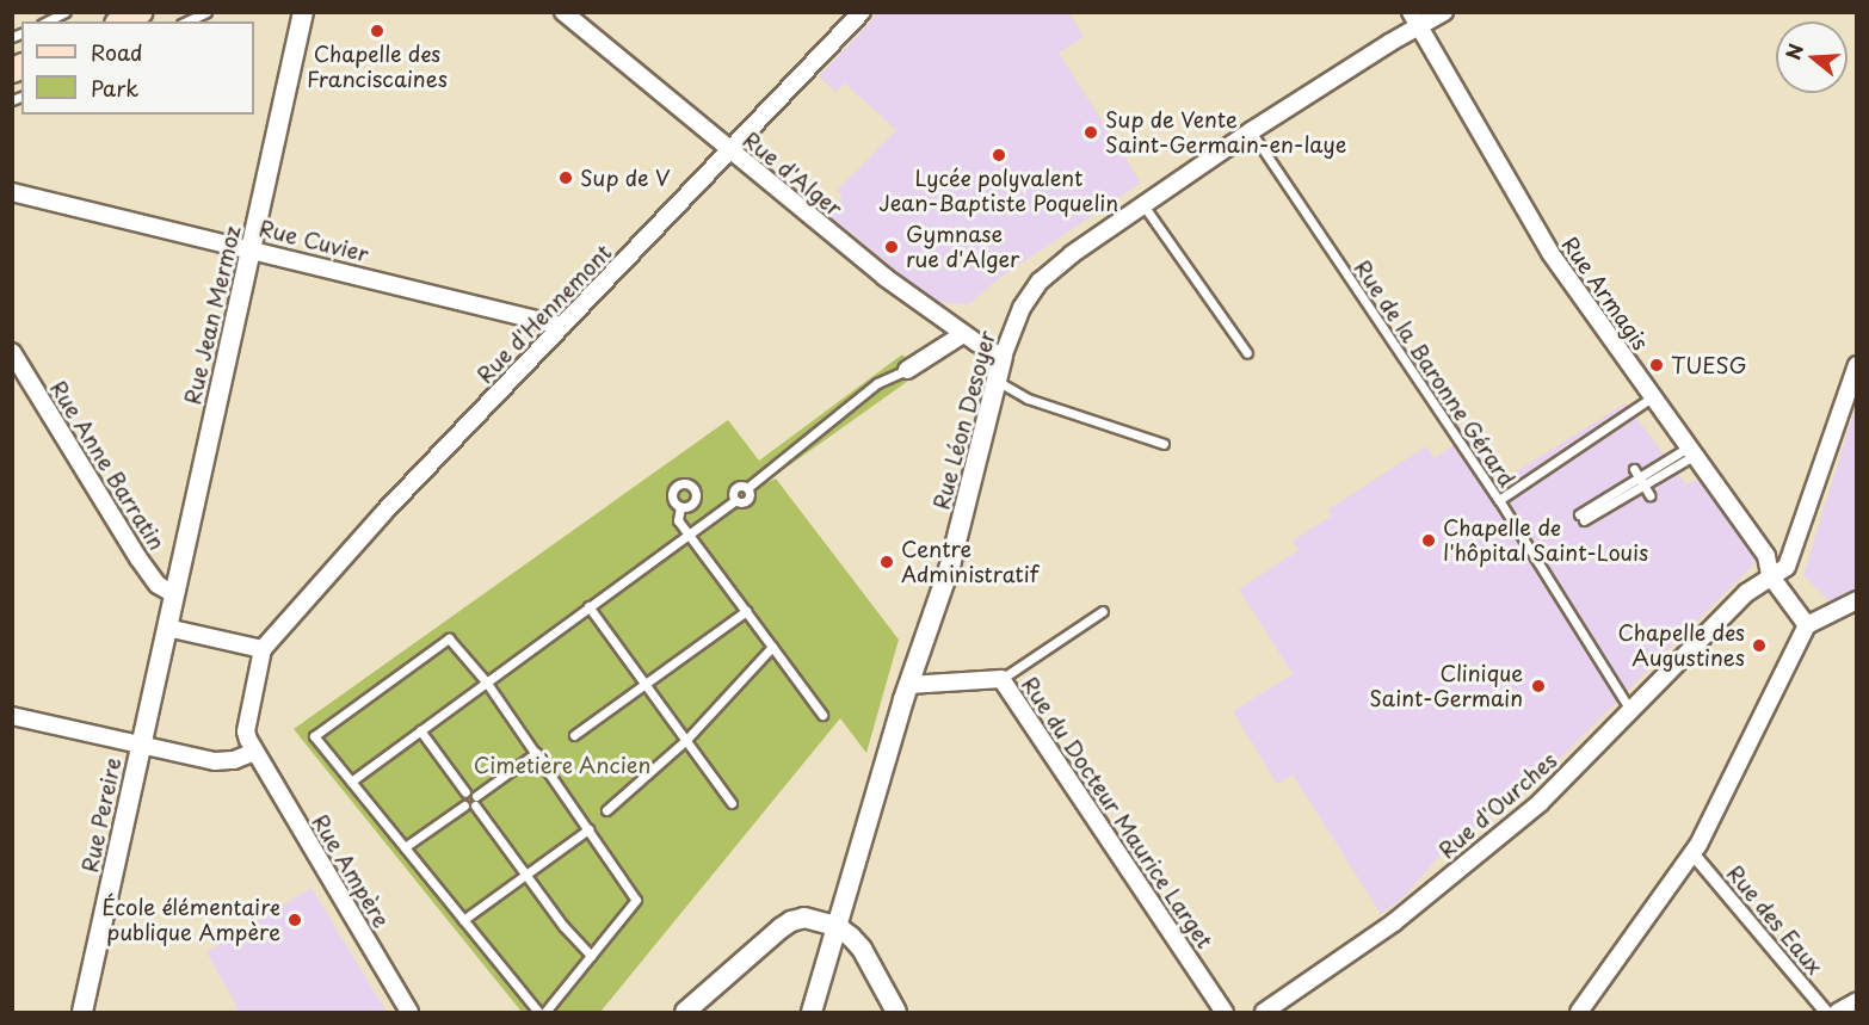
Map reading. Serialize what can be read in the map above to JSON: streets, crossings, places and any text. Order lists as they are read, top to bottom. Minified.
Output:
{"streets":{"street":["Rue d'Alger","Rue Cuvier","Rue Armagis","Rue d'Hennemont","Rue Jean Mermoz","Rue Léon Desoyer","Rue Anne Barratin","Rue d'Ourches","Rue du Docteur Maurice Larget","Rue Pereire","Rue Ampère","Rue des Eaux"],"lane":["Rue de la Baronne Gérard"]},"crossings":[["Rue d'Alger","Rue d'Hennemont"],["Rue d'Alger","Rue Léon Desoyer"],["Rue Cuvier","Rue d'Hennemont"],["Rue Cuvier","Rue Jean Mermoz"],["Rue Armagis","Rue Léon Desoyer"],["Rue Armagis","Rue d'Ourches"],["Rue Jean Mermoz","Rue Anne Barratin"],["Rue Jean Mermoz","Rue Pereire"],["Rue de la Baronne Gérard","Rue Léon Desoyer"],["Rue de la Baronne Gérard","Rue d'Ourches"],["Rue Léon Desoyer","Rue du Docteur Maurice Larget"]],"parks":["Cimetière Ancien"],"places":["Chapelle des Franciscaines","Sup de Vente Saint-Germain-en-laye","Lycée polyvalent Jean-Baptiste Poquelin","Sup de V","Gymnase rue d'Alger","TUESG","Chapelle de l'hôpital Saint-Louis","Centre Administratif","Chapelle des Augustines","Clinique Saint-Germain","École élémentaire publique Ampère"],"legend":["Road","Park"],"north":"left"}
